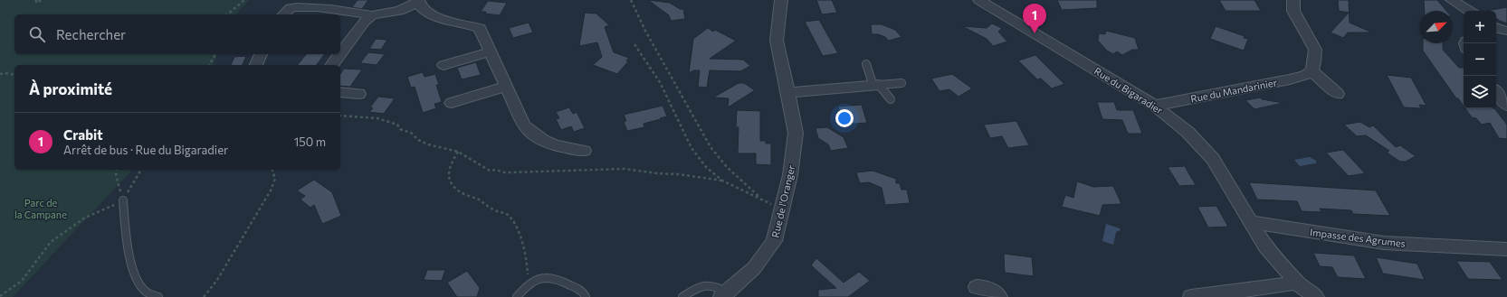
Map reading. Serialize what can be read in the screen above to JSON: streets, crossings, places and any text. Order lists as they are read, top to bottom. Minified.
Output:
{"streets":{"street":["Rue du Bigaradier","Rue du Mandarinier","Rue de l'Oranger","Impasse des Agrumes"]},"crossings":[["Rue du Bigaradier","Rue du Mandarinier"],["Rue du Bigaradier","Impasse des Agrumes"]],"parks":["Parc de la Campane"],"north":"top right","page":{"pins":"1","map_buttons":["+","−"],"search":"Rechercher","heading":"À proximité","list":[{"mark":"1","name":"Crabit","note":"Arrêt de bus · Rue du Bigaradier","value":"150 m"}]}}
